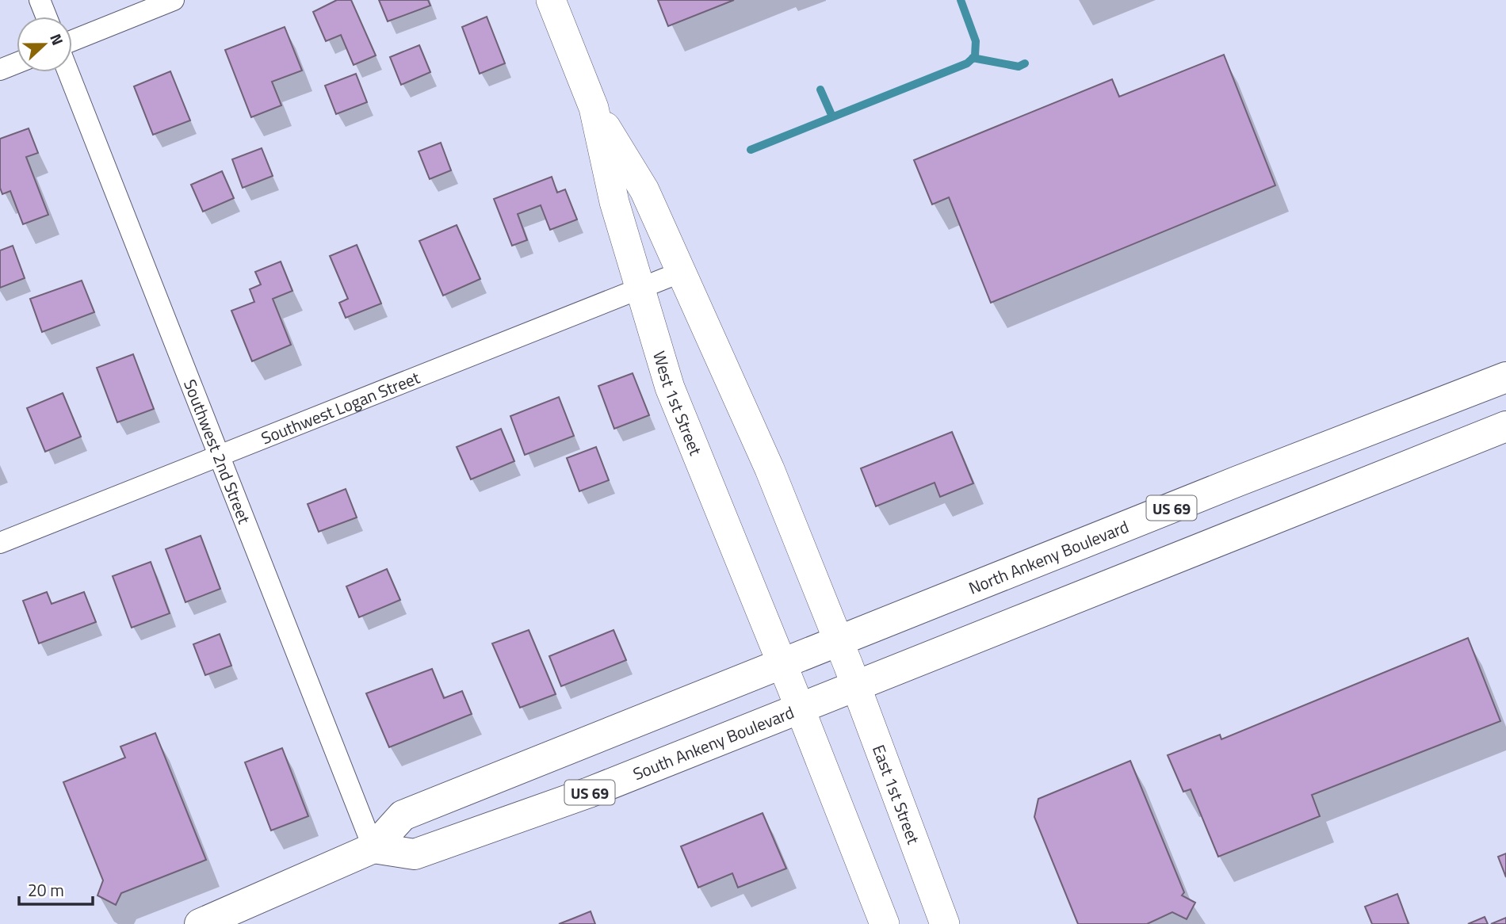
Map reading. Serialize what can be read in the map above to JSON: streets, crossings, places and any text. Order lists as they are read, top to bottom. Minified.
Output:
{"streets":{"main road":["West 1st Street","US 69","North Ankeny Boulevard","South Ankeny Boulevard","East 1st Street"],"street":["Southwest Logan Street","Southwest 2nd Street"]},"crossings":[["West 1st Street","Southwest Logan Street"],["West 1st Street","North Ankeny Boulevard"],["West 1st Street","South Ankeny Boulevard"],["West 1st Street","East 1st Street"],["Southwest Logan Street","Southwest 2nd Street"],["Southwest 2nd Street","South Ankeny Boulevard"],["North Ankeny Boulevard","South Ankeny Boulevard"],["North Ankeny Boulevard","East 1st Street"],["South Ankeny Boulevard","East 1st Street"]],"scale_bar":"20 m","north":"right"}
